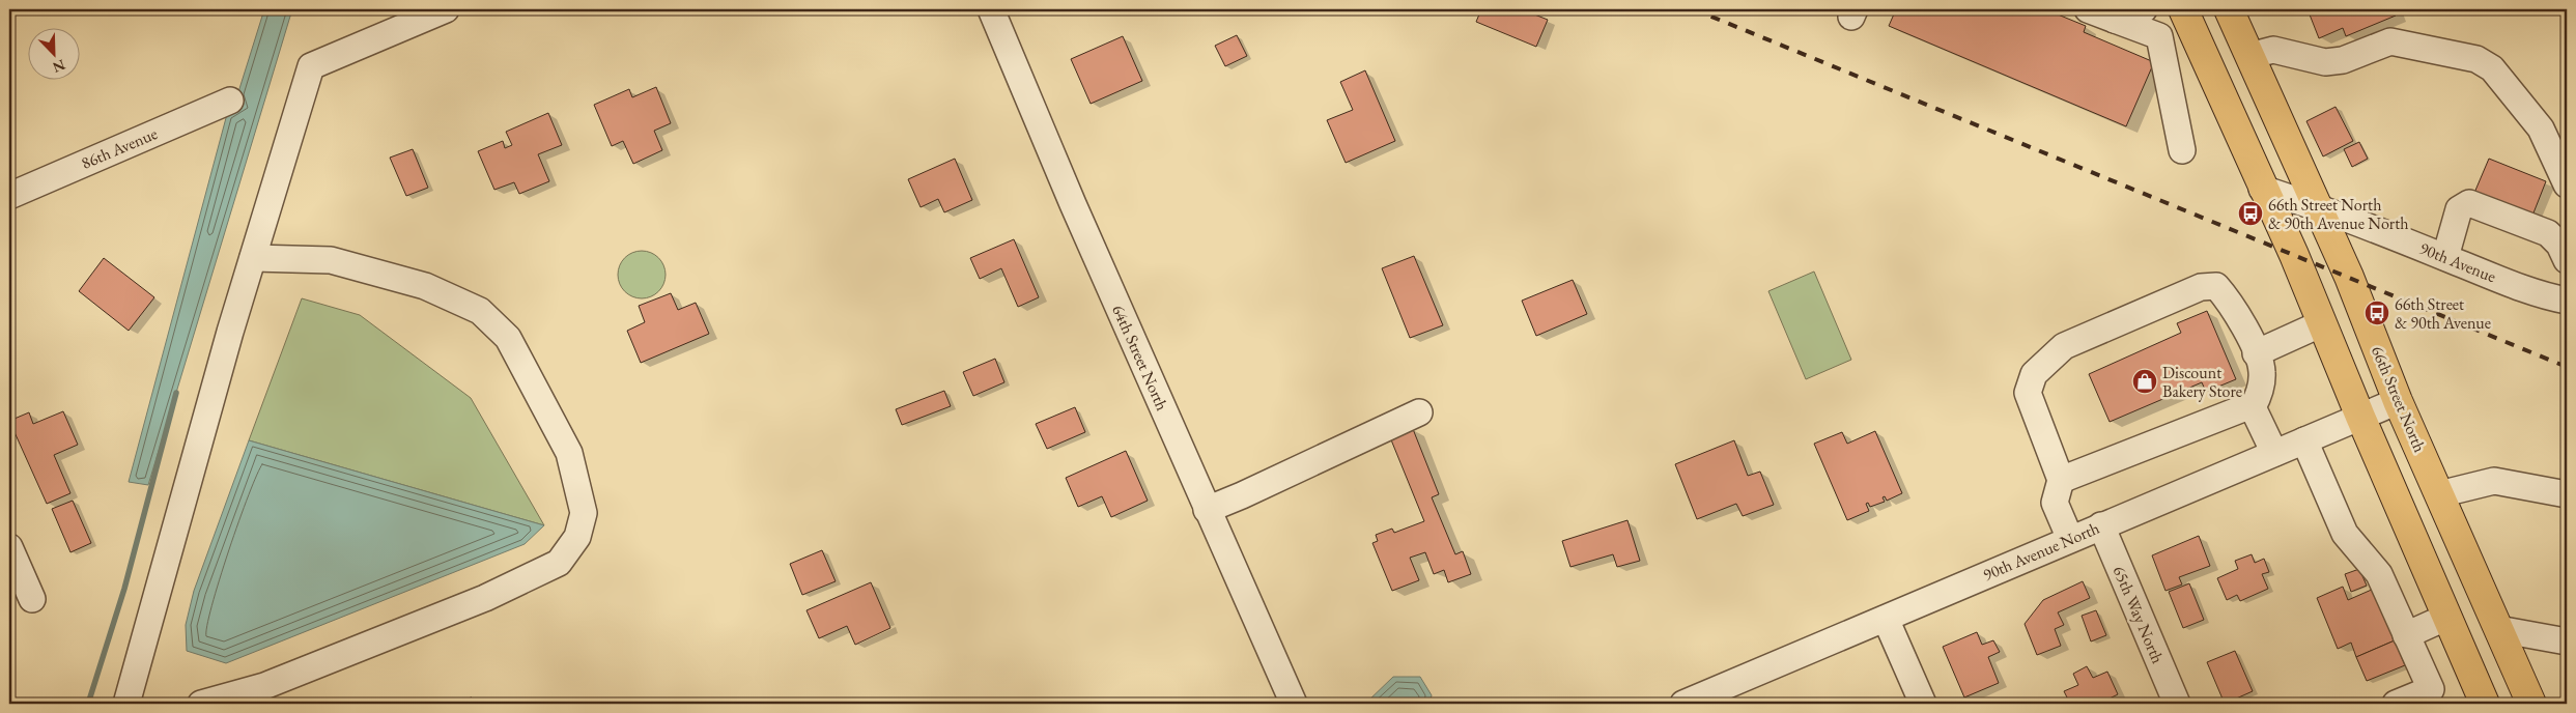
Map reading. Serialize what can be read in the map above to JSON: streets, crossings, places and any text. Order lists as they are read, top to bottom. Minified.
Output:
{"streets":{"main road":["66th Street North"],"street":["86th Avenue","90th Avenue","64th Street North","90th Avenue North","65th Way North"]},"crossings":[["90th Avenue","66th Street North"],["66th Street North","90th Avenue North"],["90th Avenue North","65th Way North"]],"places":{"bus stop":["66th Street North & 90th Avenue North","66th Street & 90th Avenue"],"shop":["Discount Bakery Store"]},"north":"bottom right"}
